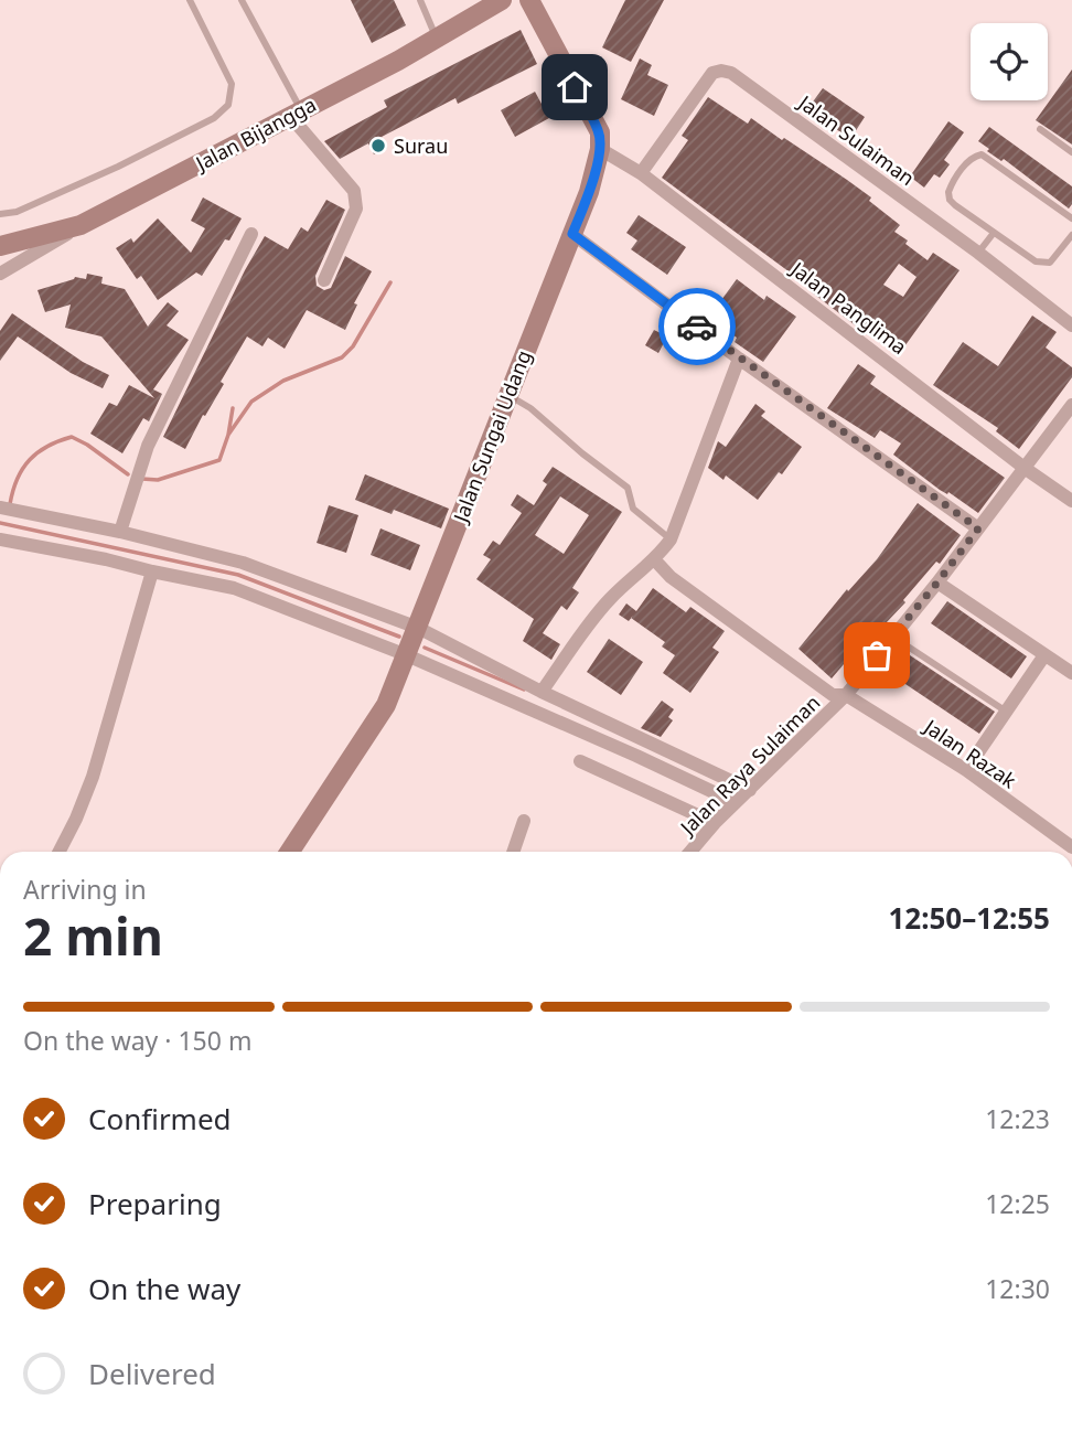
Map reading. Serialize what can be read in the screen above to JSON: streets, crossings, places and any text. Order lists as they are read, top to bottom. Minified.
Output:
{"streets":{"street":["Jalan Bijangga","Jalan Sulaiman","Jalan Panglima","Jalan Sungai Udang","Jalan Razak","Jalan Raya Sulaiman"]},"crossings":[["Jalan Sulaiman","Jalan Panglima"],["Jalan Panglima","Jalan Sungai Udang"],["Jalan Panglima","Jalan Raya Sulaiman"],["Jalan Razak","Jalan Raya Sulaiman"]],"places":["Surau"],"page":{"heading":["2 min","Arriving in","12:50–12:55"],"bar":"On the way · 150 m","list":[["Confirmed","12:23"],["Preparing","12:25"],["On the way","12:30"],"Delivered"]}}
